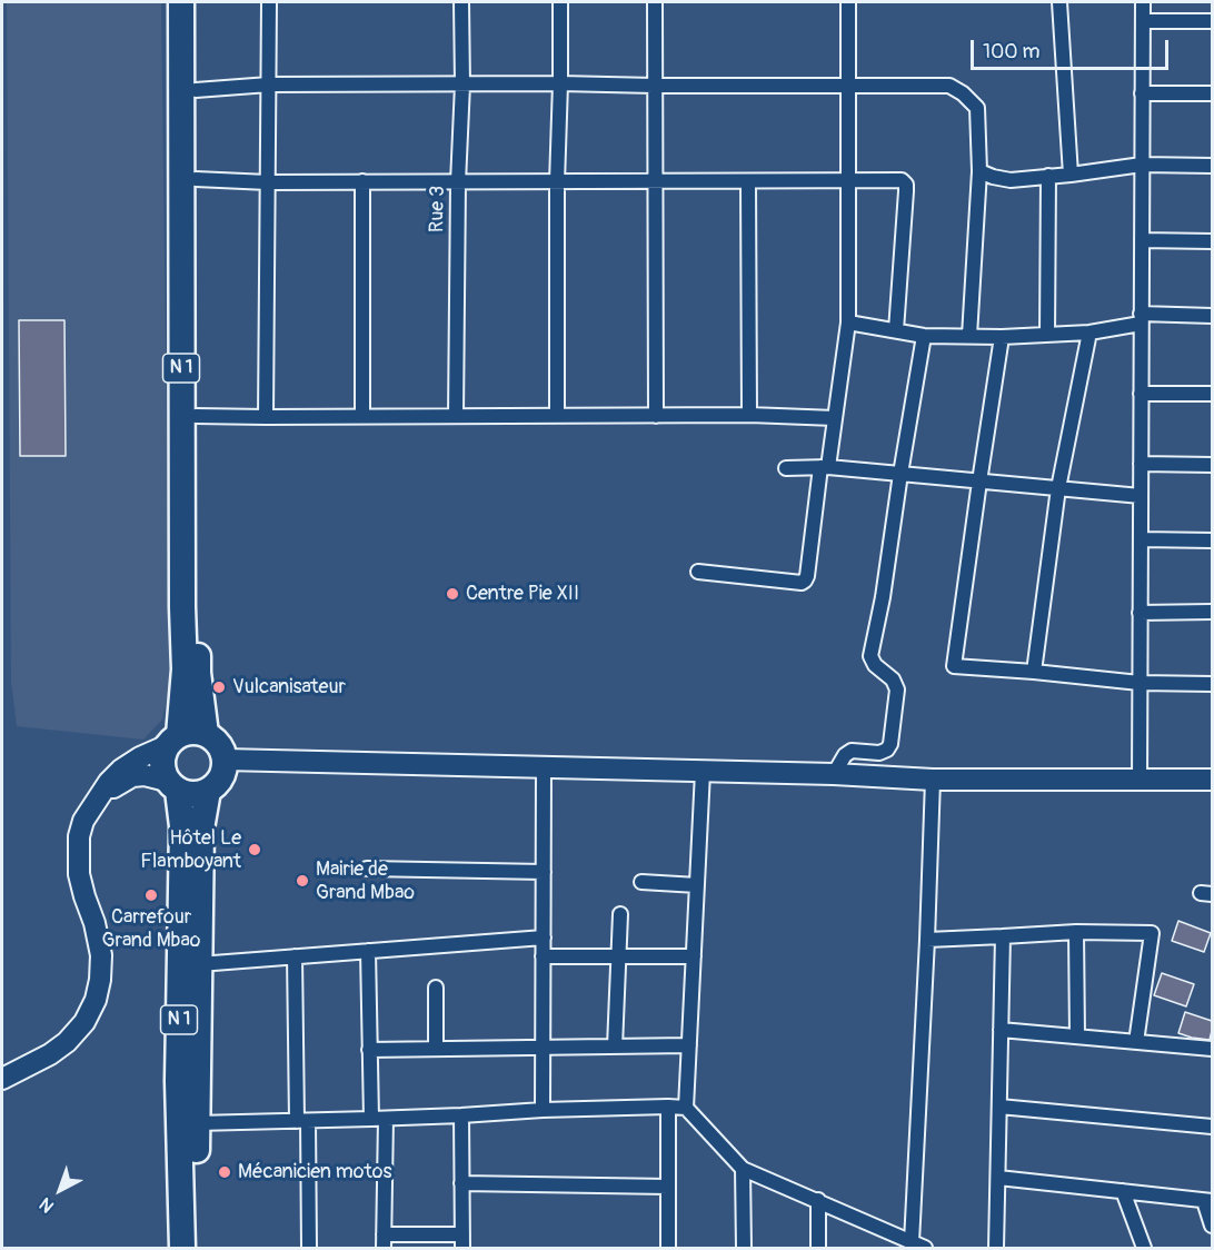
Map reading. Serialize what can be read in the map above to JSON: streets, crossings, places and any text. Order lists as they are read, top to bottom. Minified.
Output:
{"streets":{"highway":["N 1"],"street":["Rue 3"]},"places":["Centre Pie XII","Vulcanisateur","Hôtel Le Flamboyant","Mairie de Grand Mbao","Carrefour Grand Mbao","Mécanicien motos"],"scale_bar":"100 m","north":"bottom left"}
